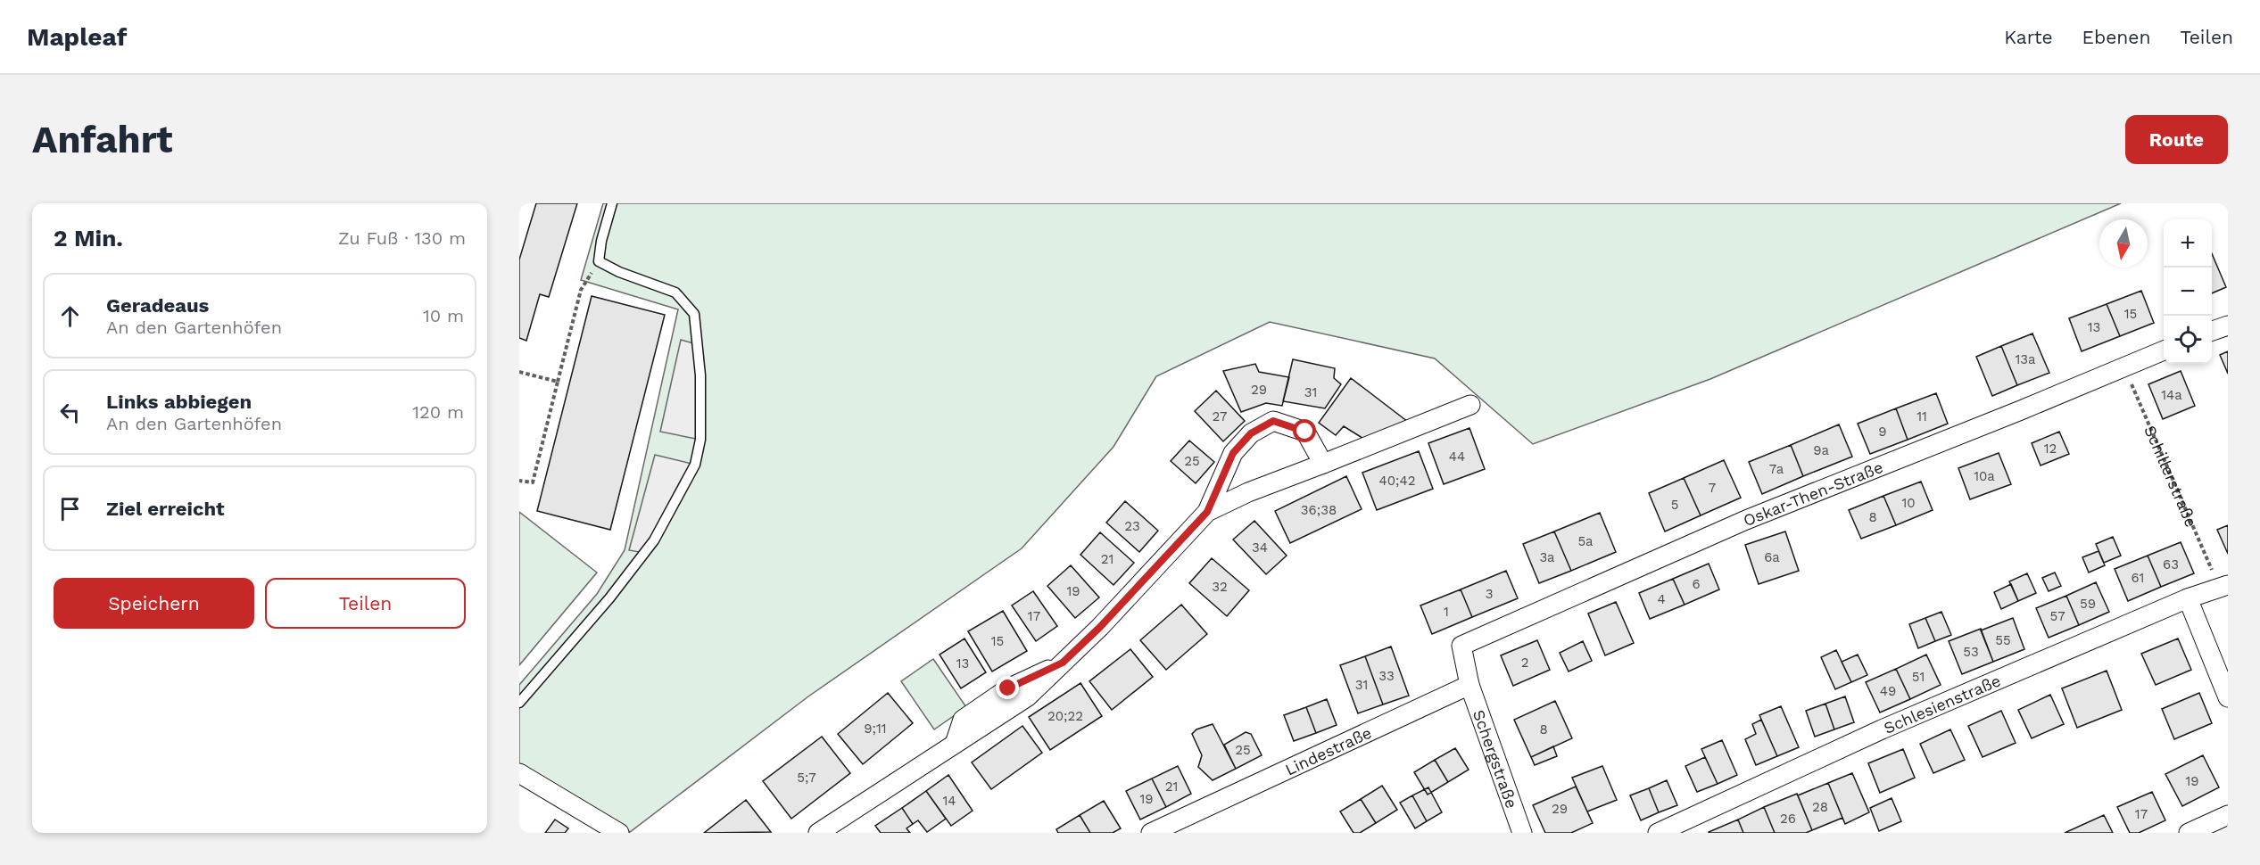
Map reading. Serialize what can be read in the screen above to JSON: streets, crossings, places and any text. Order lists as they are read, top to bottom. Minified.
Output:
{"streets":{"street":["Oskar-Then-Straße","Schlesienstraße","Lindestraße","Schergstraße"],"path":["Schillerstraße"]},"crossings":[["Schillerstraße","Oskar-Then-Straße"],["Schillerstraße","Schlesienstraße"],["Oskar-Then-Straße","Lindestraße"],["Oskar-Then-Straße","Schergstraße"],["Lindestraße","Schergstraße"]],"house_numbers":["15","13","13a","29","31","14a","27","11","9","12","9a","44","25","7a","10a","40;42","7","10","5","36;38","8","23","5a","34","3a","6a","21","63","61","6","32","19","3","4","59","1","17","57","55","15","53","2","13","33","51","31","49","20;22","9;11","8","25","5;7","19","21","19","14","28","29","17","26"],"north":"bottom","page":{"header":"Mapleaf","nav":["Karte","Ebenen","Teilen"],"buttons":["Route",["Speichern","Teilen"]],"title":"Anfahrt","heading":["2 Min.","Zu Fuß · 130 m"],"map_buttons":["+","−"],"list":[["Geradeaus","An den Gartenhöfen","10 m"],["Links abbiegen","An den Gartenhöfen","120 m"],"Ziel erreicht"]}}
